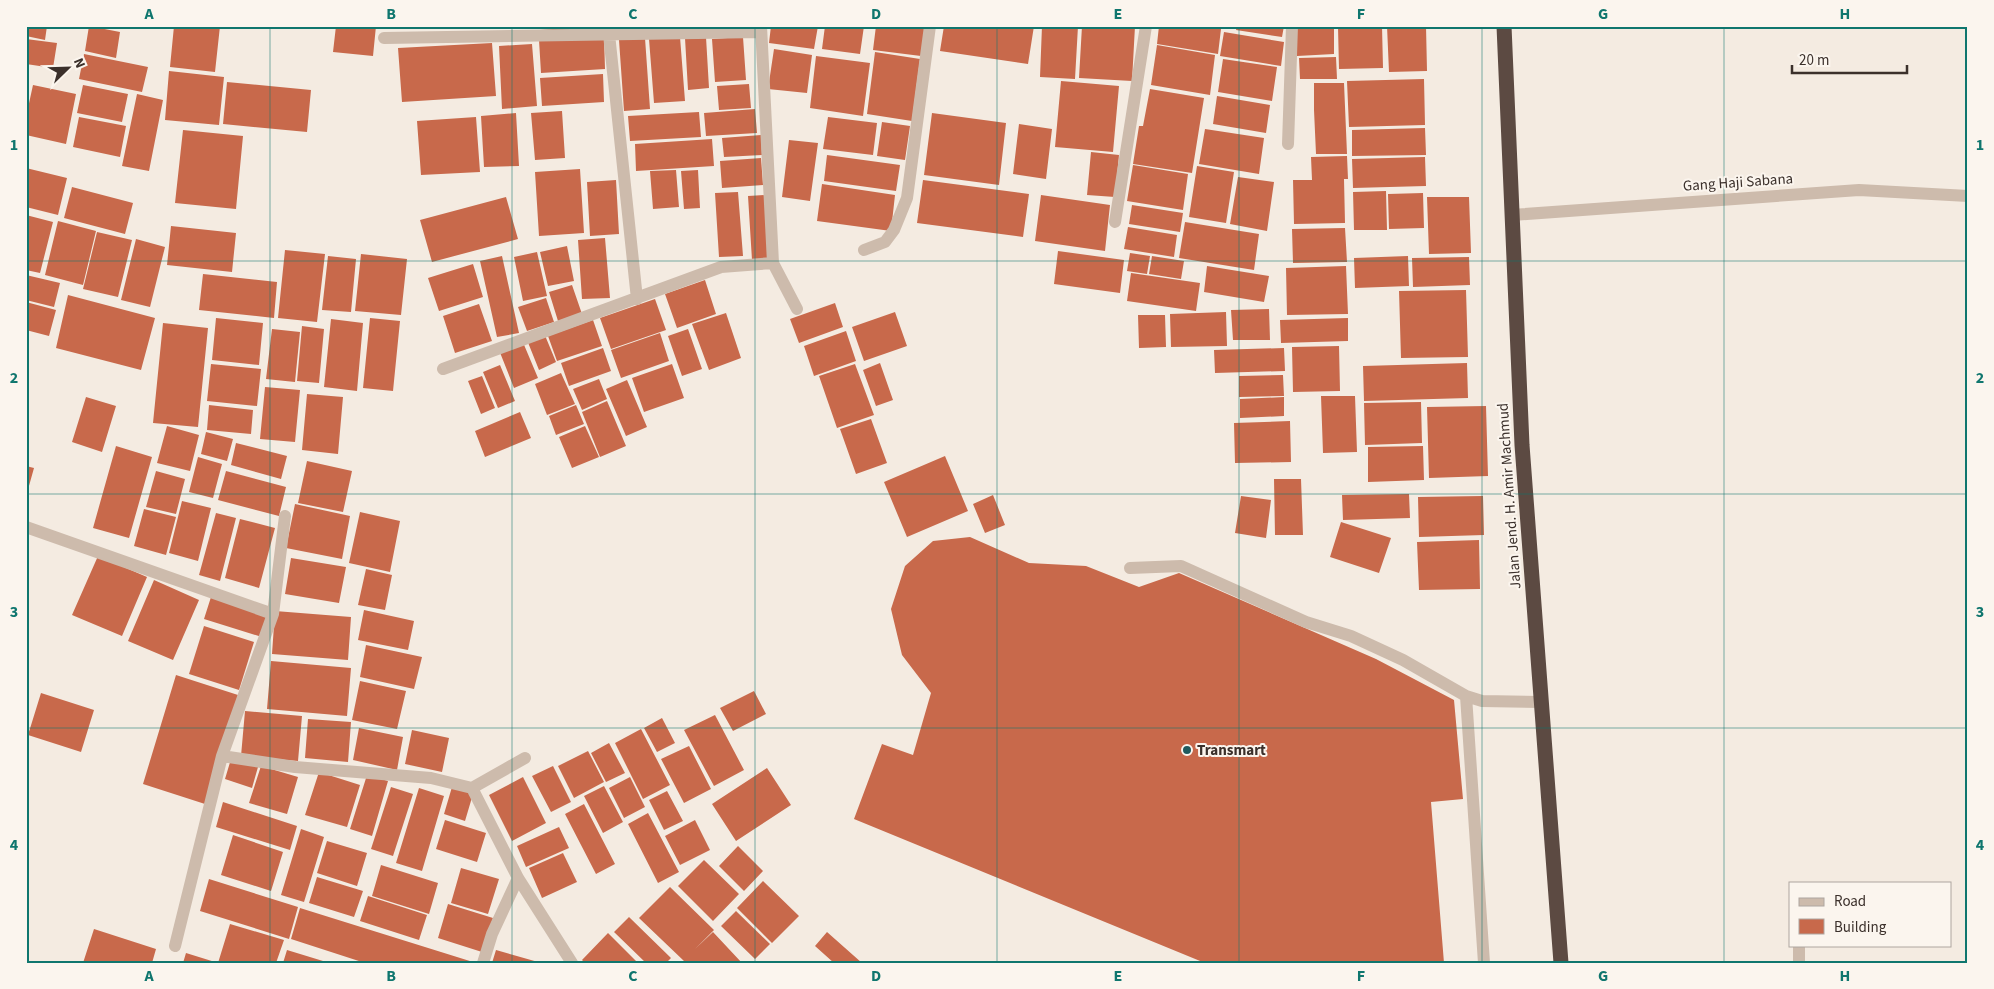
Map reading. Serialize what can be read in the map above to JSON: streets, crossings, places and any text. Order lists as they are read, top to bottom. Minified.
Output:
{"streets":{"highway":["Jalan Jend. H. Amir Machmud"],"street":["Gang Haji Sabana"]},"crossings":[["Gang Haji Sabana","Jalan Jend. H. Amir Machmud"]],"places":["Transmart"],"legend":["Road","Building"],"scale_bar":"20 m","north":"top right","grid":{"columns":["A","B","C","D","E","F","G","H"],"rows":["1","2","3","4"]}}
